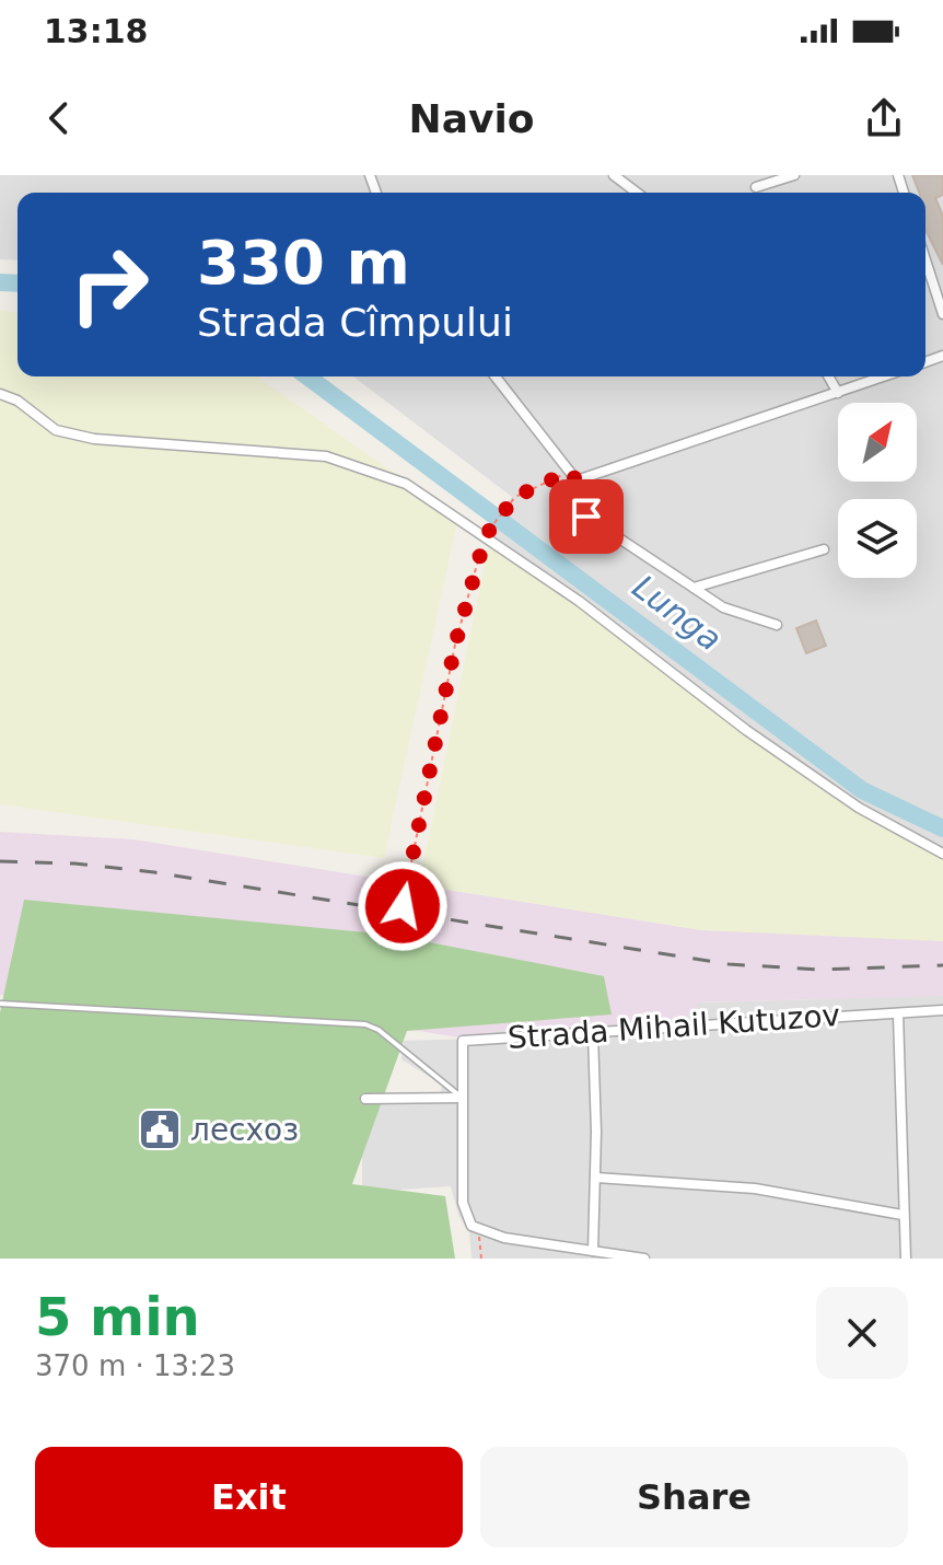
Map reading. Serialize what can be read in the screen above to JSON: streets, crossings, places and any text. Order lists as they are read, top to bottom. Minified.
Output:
{"streets":{"street":["Strada Mihail Kutuzov"]},"water":["Lunga"],"places":{"public building":["лесхоз"]},"north":"top right","page":{"status":"13:18","header":"Navio","turn":["330 m","Strada Cîmpului"],"heading":["5 min","370 m · 13:23"],"buttons":["Exit","Share"]}}
